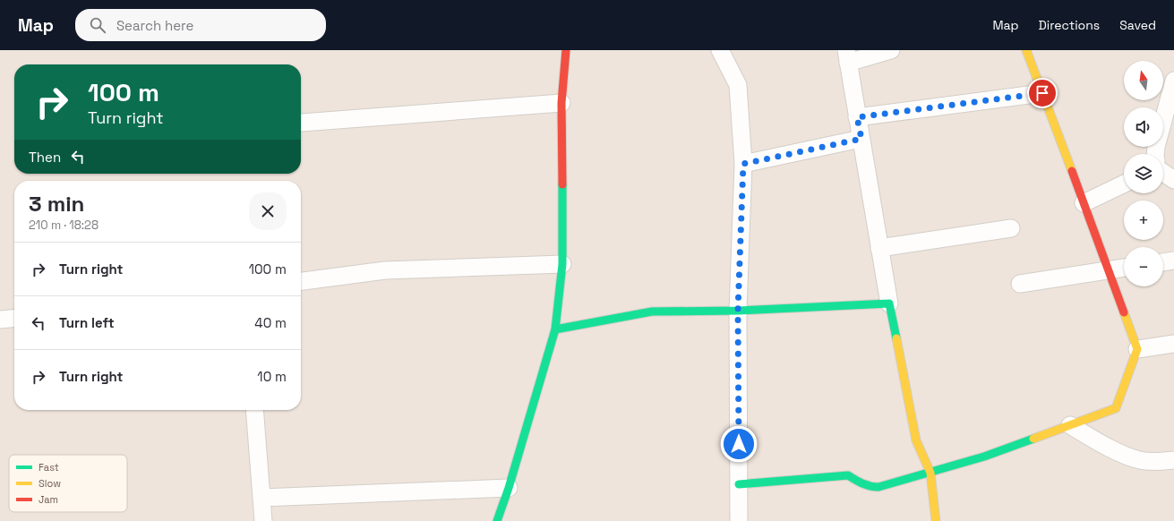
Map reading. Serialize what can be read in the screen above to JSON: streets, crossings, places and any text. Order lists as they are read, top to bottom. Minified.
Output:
{"legend":["Fast","Slow","Jam"],"north":"top","page":{"header":"Map","search":"Search here","nav":["Map","Directions","Saved"],"map_buttons":["+","−"],"turn":["100 m","Turn right"],"then":"Then","heading":["3 min","210 m · 18:28"],"list":[{"name":"Turn right","value":"100 m"},{"name":"Turn left","value":"40 m"},{"name":"Turn right","value":"10 m"}]}}
